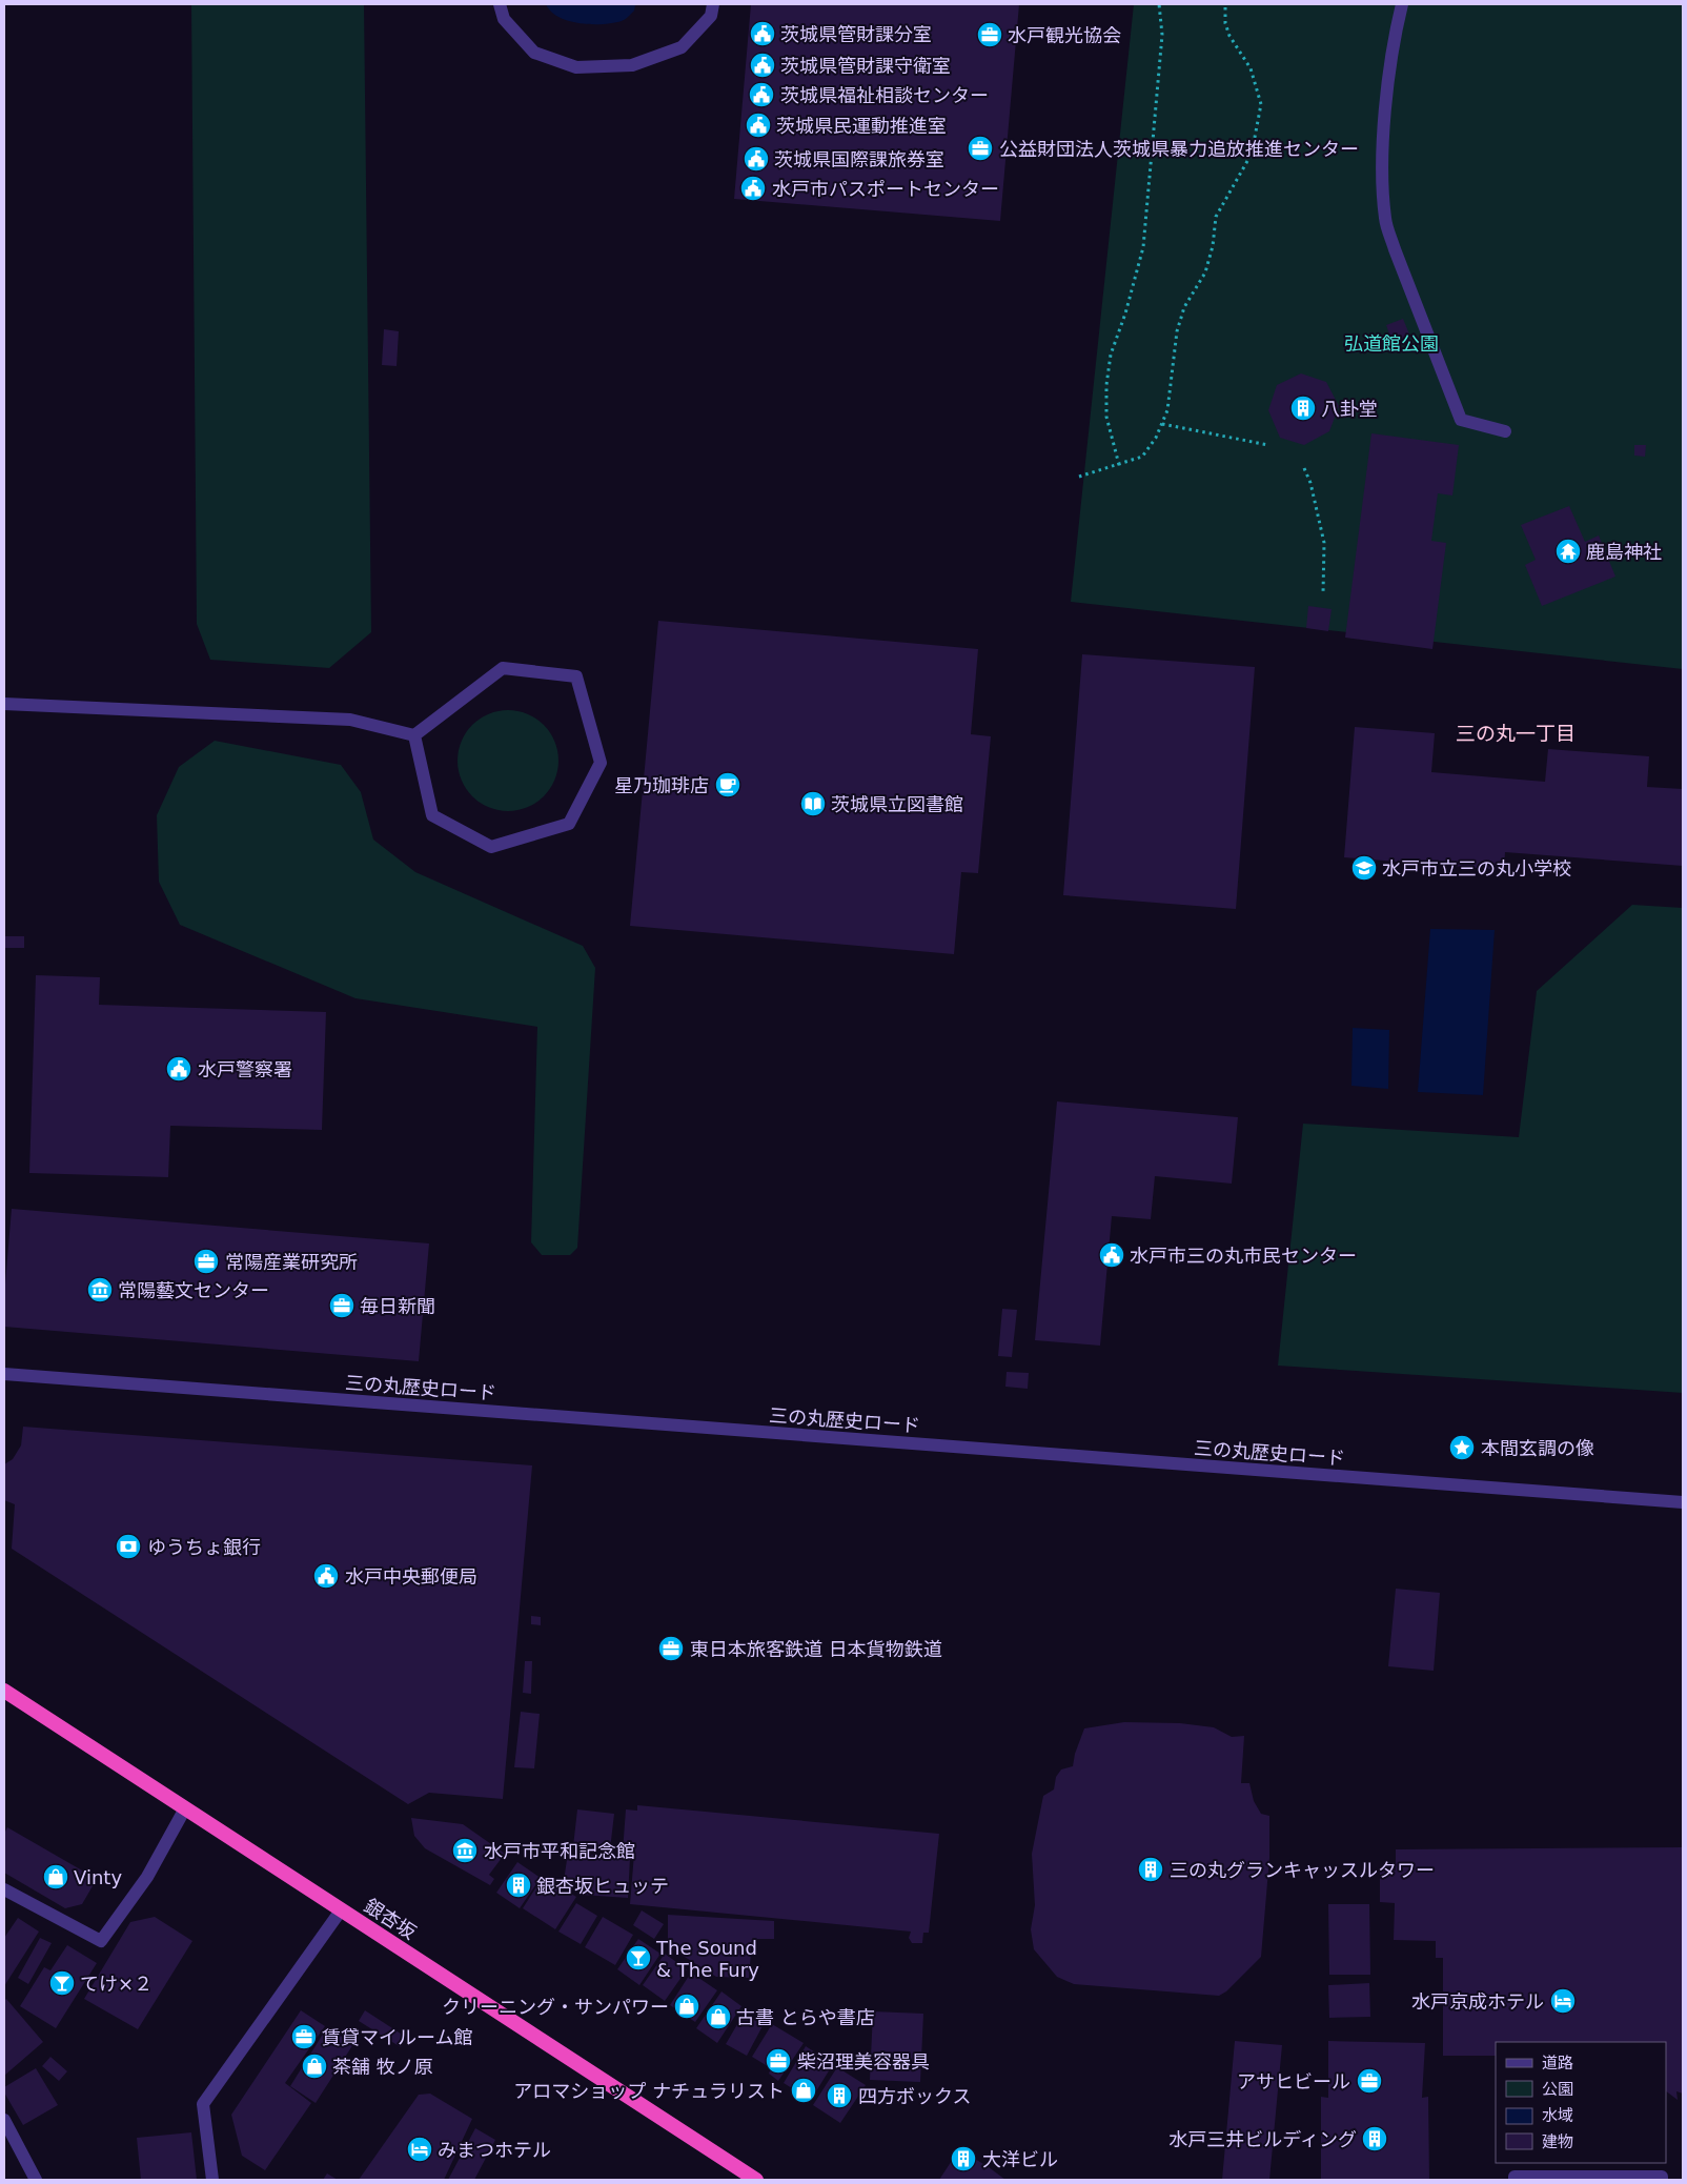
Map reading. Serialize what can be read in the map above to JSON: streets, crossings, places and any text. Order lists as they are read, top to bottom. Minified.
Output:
{"streets":{"highway":["銀杏坂"],"street":["三の丸歴史ロード"]},"districts":["三の丸一丁目"],"parks":["弘道館公園"],"places":{"public building":["茨城県管財課分室","茨城県管財課守衛室","茨城県福祉相談センター","茨城県民運動推進室","茨城県国際課旅券室","水戸市パスポートセンター","水戸警察署","水戸市三の丸市民センター","水戸中央郵便局"],"office":["水戸観光協会","公益財団法人茨城県暴力追放推進センター","常陽産業研究所","毎日新聞","東日本旅客鉄道 日本貨物鉄道","賃貸マイルーム館","柴沼理美容器具","アサヒビール"],"building":["八卦堂","三の丸グランキャッスルタワー","銀杏坂ヒュッテ","四方ボックス","水戸三井ビルディング","大洋ビル"],"temple":["鹿島神社"],"cafe":["星乃珈琲店"],"library":["茨城県立図書館"],"school or university":["水戸市立三の丸小学校"],"museum":["常陽藝文センター","水戸市平和記念館"],"place":["本間玄調の像"],"bank":["ゆうちょ銀行"],"shop":["Vinty","クリーニング・サンパワー","古書 とらや書店","茶舗 牧ノ原","アロマショップ ナチュラリスト"],"bar":["The Sound & The Fury","てけ×２"],"hotel":["水戸京成ホテル","みまつホテル"]},"legend":["道路","公園","水域","建物"]}
